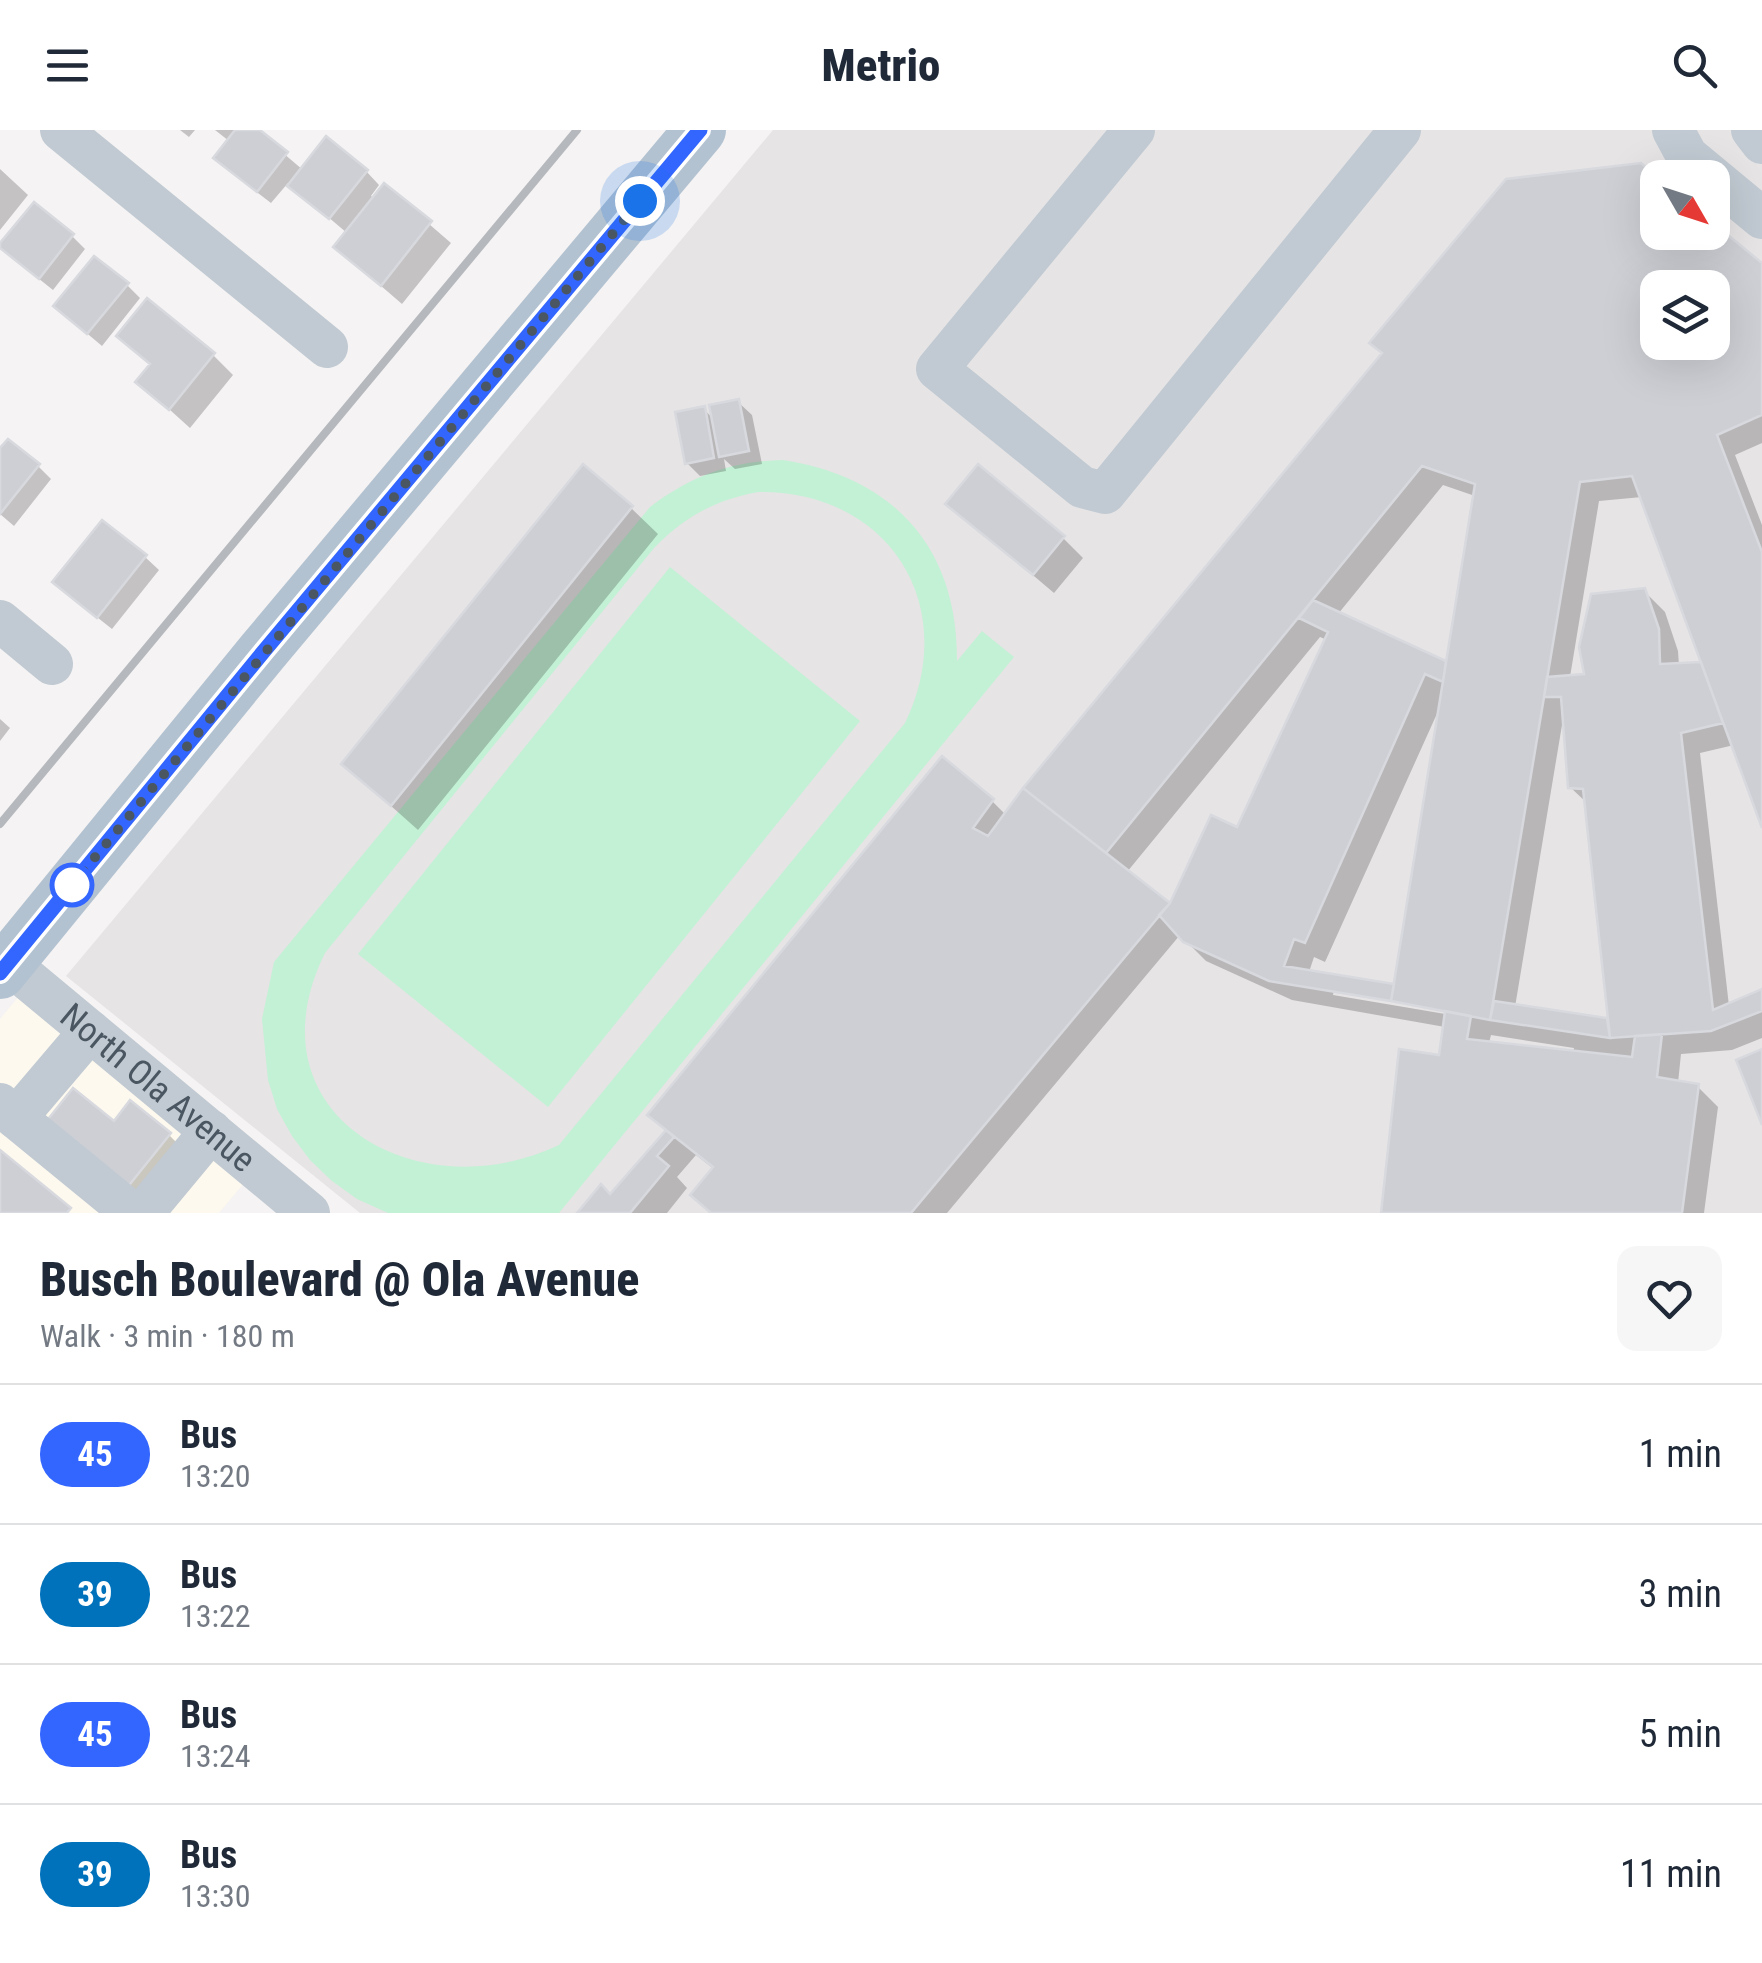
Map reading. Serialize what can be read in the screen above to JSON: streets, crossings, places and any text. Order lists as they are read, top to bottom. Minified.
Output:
{"streets":{"street":["North Ola Avenue"]},"lines":["bus line 45"],"north":"bottom right","page":{"header":"Metrio","heading":["Busch Boulevard @ Ola Avenue","Walk · 3 min · 180 m"],"list":[{"mark":"45","name":"Bus","note":"13:20","value":"1 min"},{"mark":"39","name":"Bus","note":"13:22","value":"3 min"},{"mark":"45","name":"Bus","note":"13:24","value":"5 min"},{"mark":"39","name":"Bus","note":"13:30","value":"11 min"}]}}
